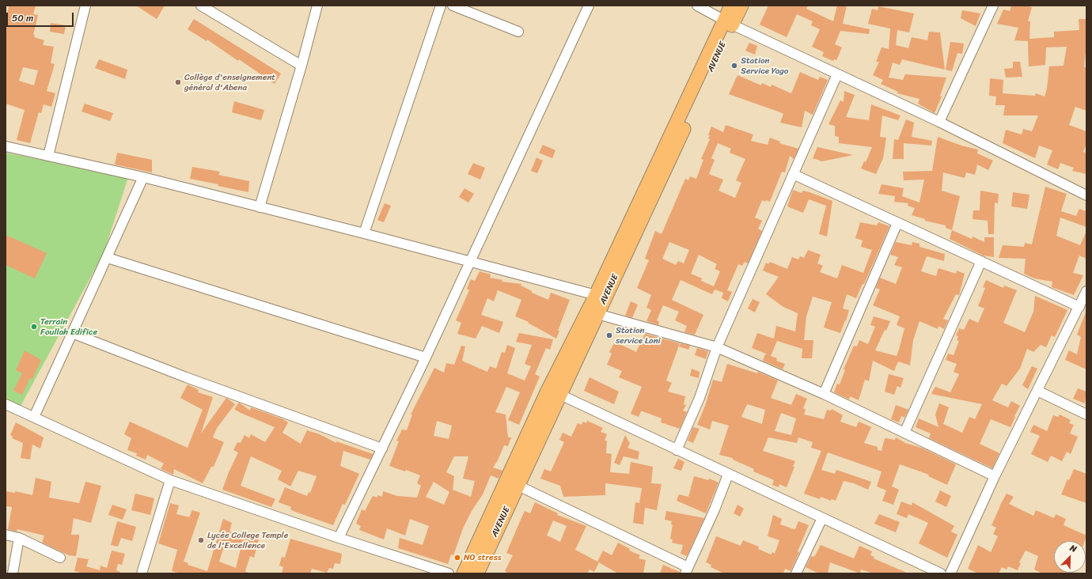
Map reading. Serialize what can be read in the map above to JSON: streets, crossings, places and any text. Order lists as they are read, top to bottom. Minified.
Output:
{"streets":{"highway":["AVENUE"]},"places":["Station Service Yago","Collège d'enseignement général d'Abena","Terrain Foullah Edifice","Station service Loni","Lycée College Temple de l'Excellence","NO stress"],"scale_bar":"50 m","north":"top right"}
